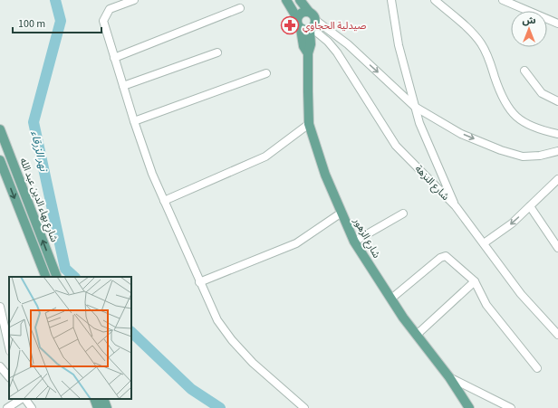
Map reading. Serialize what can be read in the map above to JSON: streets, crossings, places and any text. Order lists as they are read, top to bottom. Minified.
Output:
{"streets":{"main road":["شارع بهاء الدين عبد الله","شارع الزهور"],"street":["شارع النزهة"]},"crossings":[["شارع النزهة","شارع الزهور"]],"water":["نهر الزرقاء"],"places":{"pharmacy":["صيدلية الحجاوي"]},"scale_bar":"100 m","north":"top"}
